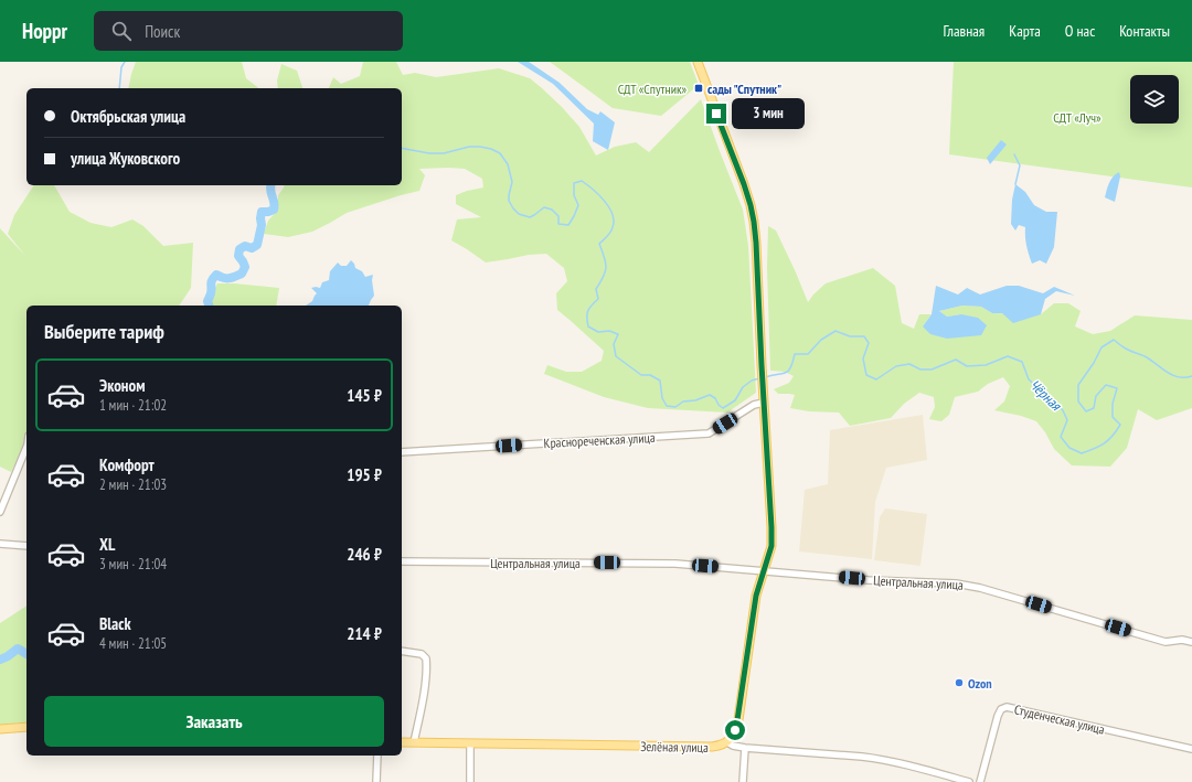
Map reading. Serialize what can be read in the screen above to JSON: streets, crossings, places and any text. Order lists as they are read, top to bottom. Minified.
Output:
{"streets":{"main road":["Зелёная улица"],"street":["Краснореченская улица","Центральная улица","Студенческая улица"]},"water":["Чёрная"],"parks":["СДТ «Спутник»","СДТ «Луч»"],"places":{"transit":["сады \"Спутник\""],"other":["Ozon"]},"page":{"header":"Hoppr","search":"Поиск","nav":["Главная","Карта","О нас","Контакты"],"banner":["Октябрьская улица","улица Жуковского"],"bubble":"3 мин","heading":"Выберите тариф","list":[{"name":"Эконом","note":"1 мин · 21:02","value":"145 ₽"},{"name":"Комфорт","note":"2 мин · 21:03","value":"195 ₽"},{"name":"XL","note":"3 мин · 21:04","value":"246 ₽"},{"name":"Black","note":"4 мин · 21:05","value":"214 ₽"}],"buttons":"Заказать"}}
